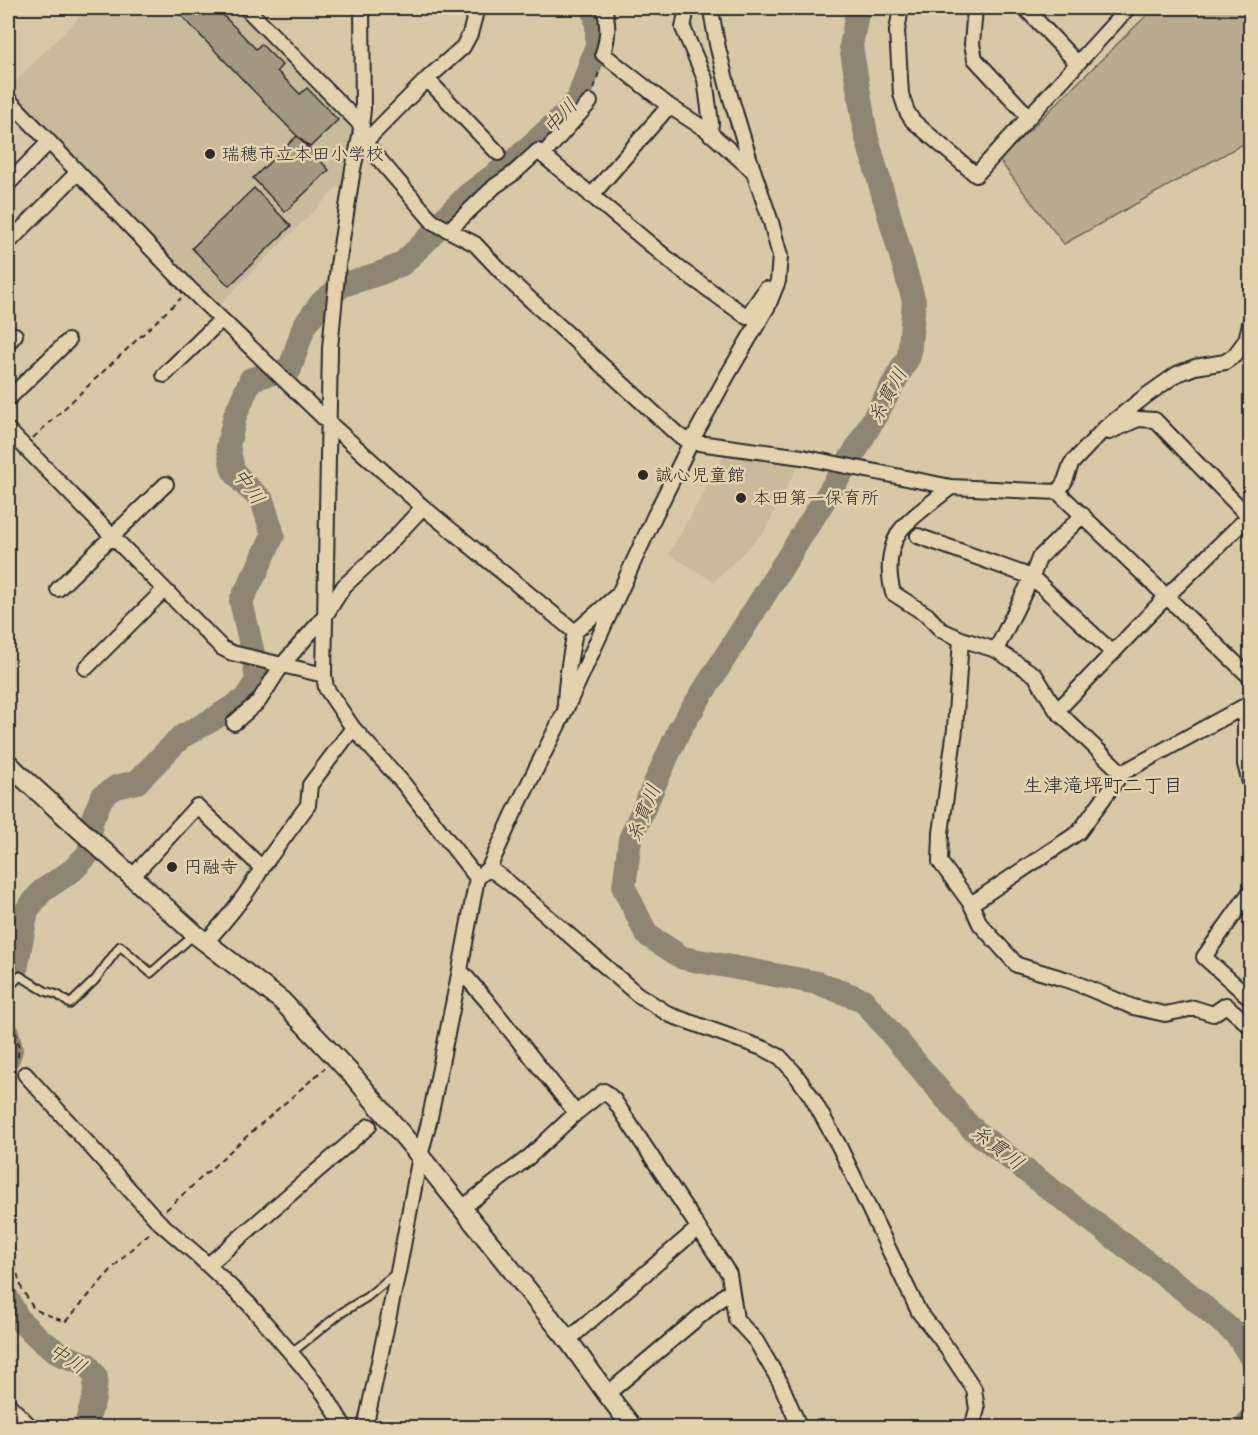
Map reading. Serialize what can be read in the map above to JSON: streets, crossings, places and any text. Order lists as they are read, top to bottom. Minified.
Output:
{"districts":["生津滝坪町二丁目"],"water":["中川","糸貫川"],"places":["瑞穂市立本田小学校","誠心児童館","本田第一保育所","円融寺"]}
